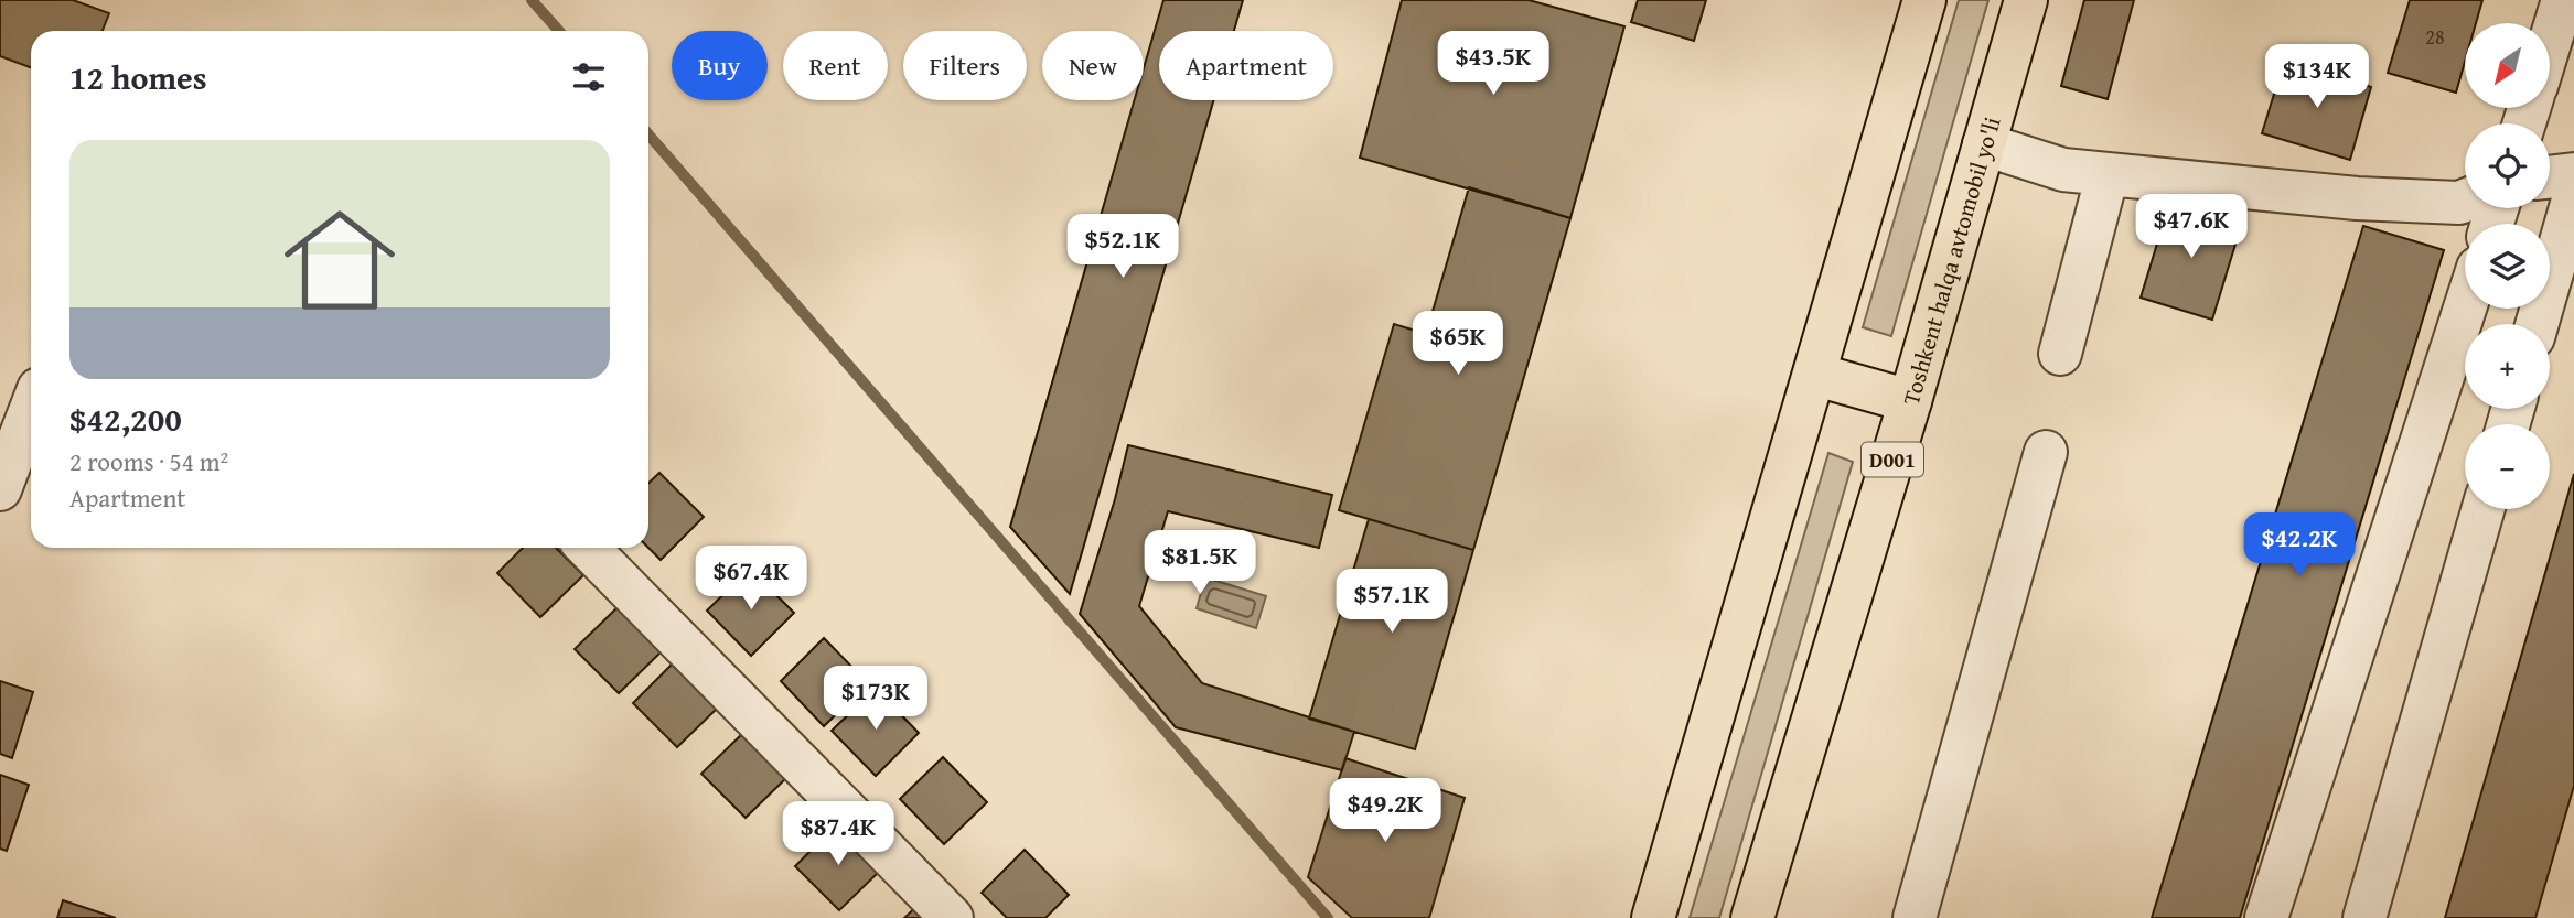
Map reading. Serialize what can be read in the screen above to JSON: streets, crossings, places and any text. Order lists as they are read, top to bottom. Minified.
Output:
{"streets":{"highway":["Toshkent halqa avtomobil yo'li","D001"]},"house_numbers":["28"],"north":"bottom left","page":{"map_buttons":["+","−"],"price":["$43.5K","$134K","$47.6K","$52.1K","$65K","$42.2K","$81.5K","$67.4K","$57.1K","$173K","$49.2K","$87.4K"],"chip":["Buy","Rent","Filters","New","Apartment"],"heading":"12 homes","list":[{"name":"$42,200","note":"2 rooms · 54 m² · Apartment"}]}}
